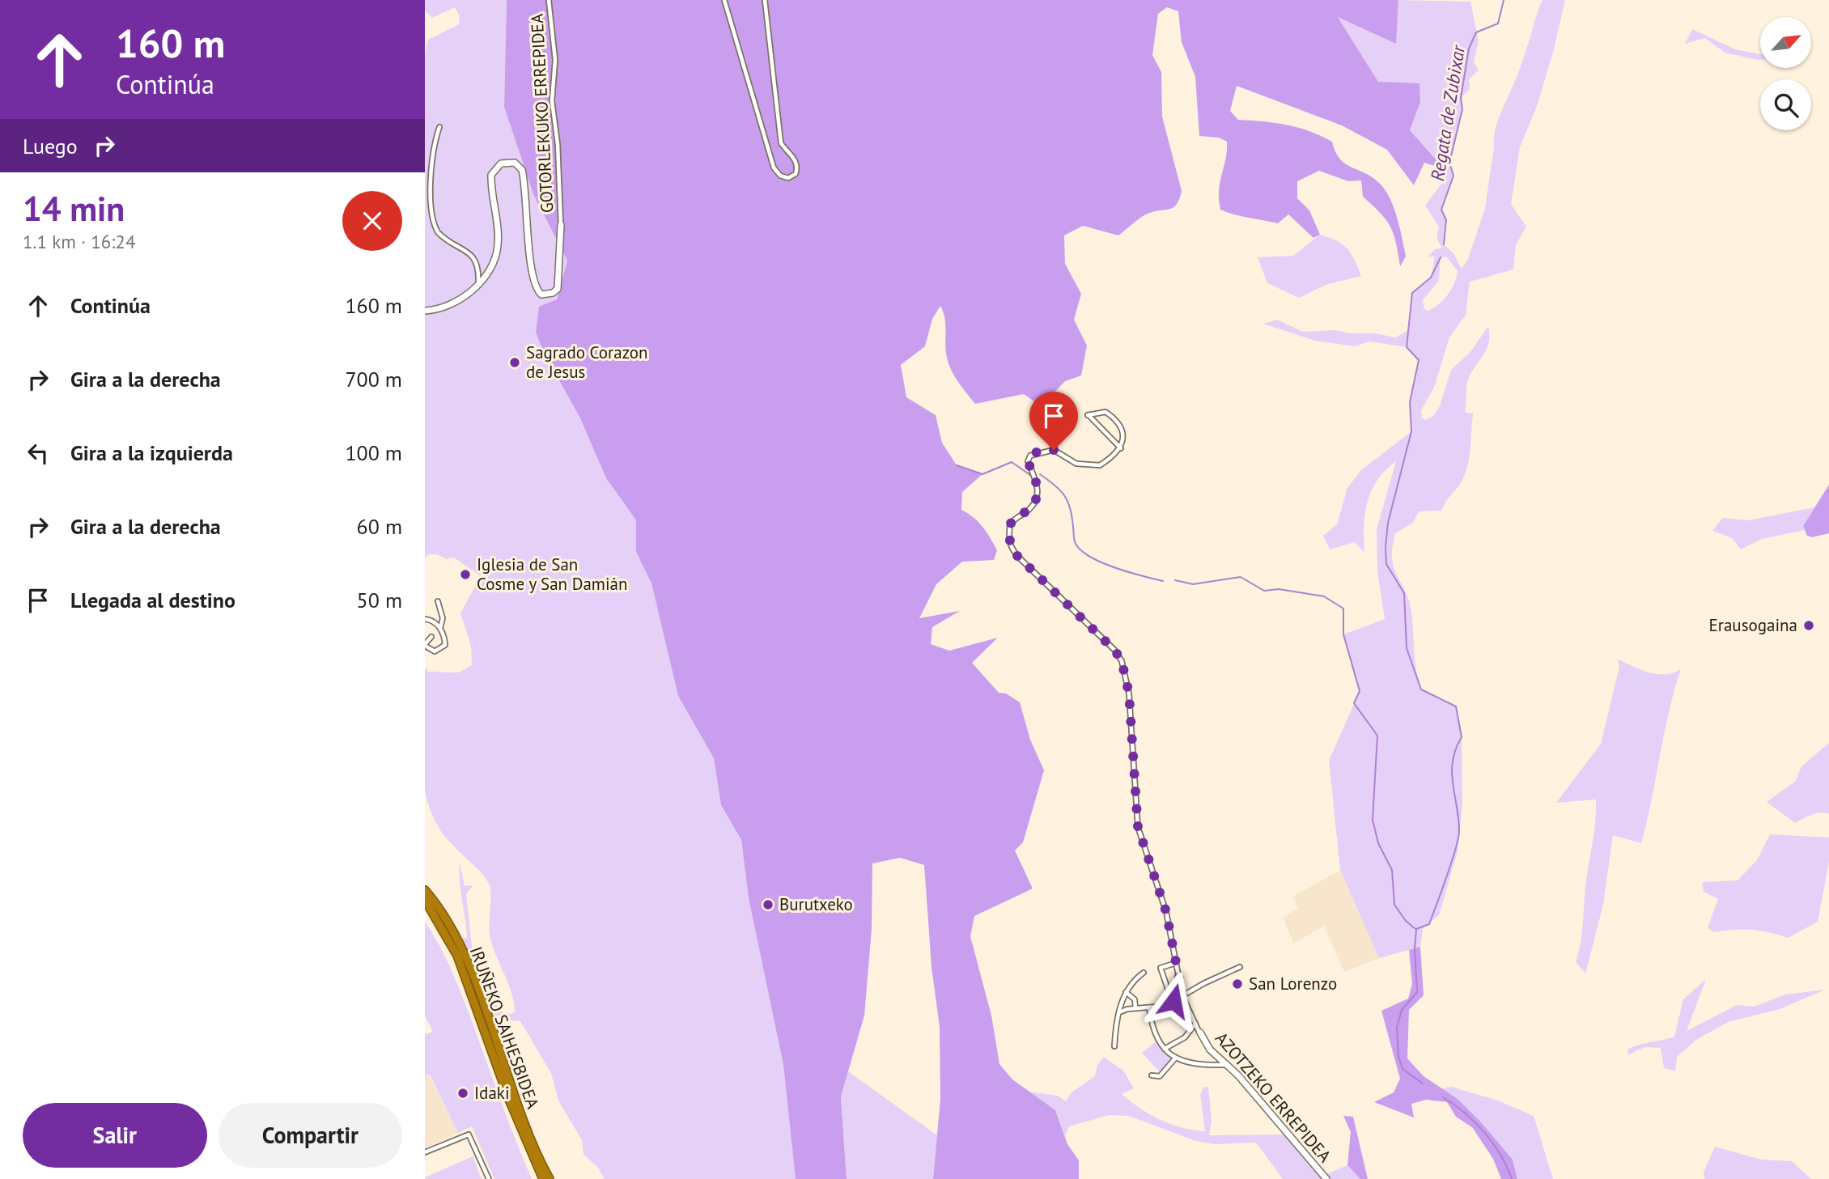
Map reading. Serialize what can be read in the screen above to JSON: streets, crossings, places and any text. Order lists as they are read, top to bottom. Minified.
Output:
{"streets":{"highway":["IRUÑEKO SAIHESBIDEA"],"street":["GOTORLEKUKO ERREPIDEA","AZOTZEKO ERREPIDEA"]},"water":["Regata de Zubixar"],"places":["Sagrado Corazon de Jesus","Iglesia de San Cosme y San Damián","Erausogaina","Burutxeko","San Lorenzo","Idaki"],"north":"top right","page":{"turn":["160 m","Continúa"],"then":"Luego","heading":["14 min","1.1 km · 16:24"],"list":[{"name":"Continúa","value":"160 m"},{"name":"Gira a la derecha","value":"700 m"},{"name":"Gira a la izquierda","value":"100 m"},{"name":"Gira a la derecha","value":"60 m"},{"name":"Llegada al destino","value":"50 m"}],"buttons":["Salir","Compartir"]}}
